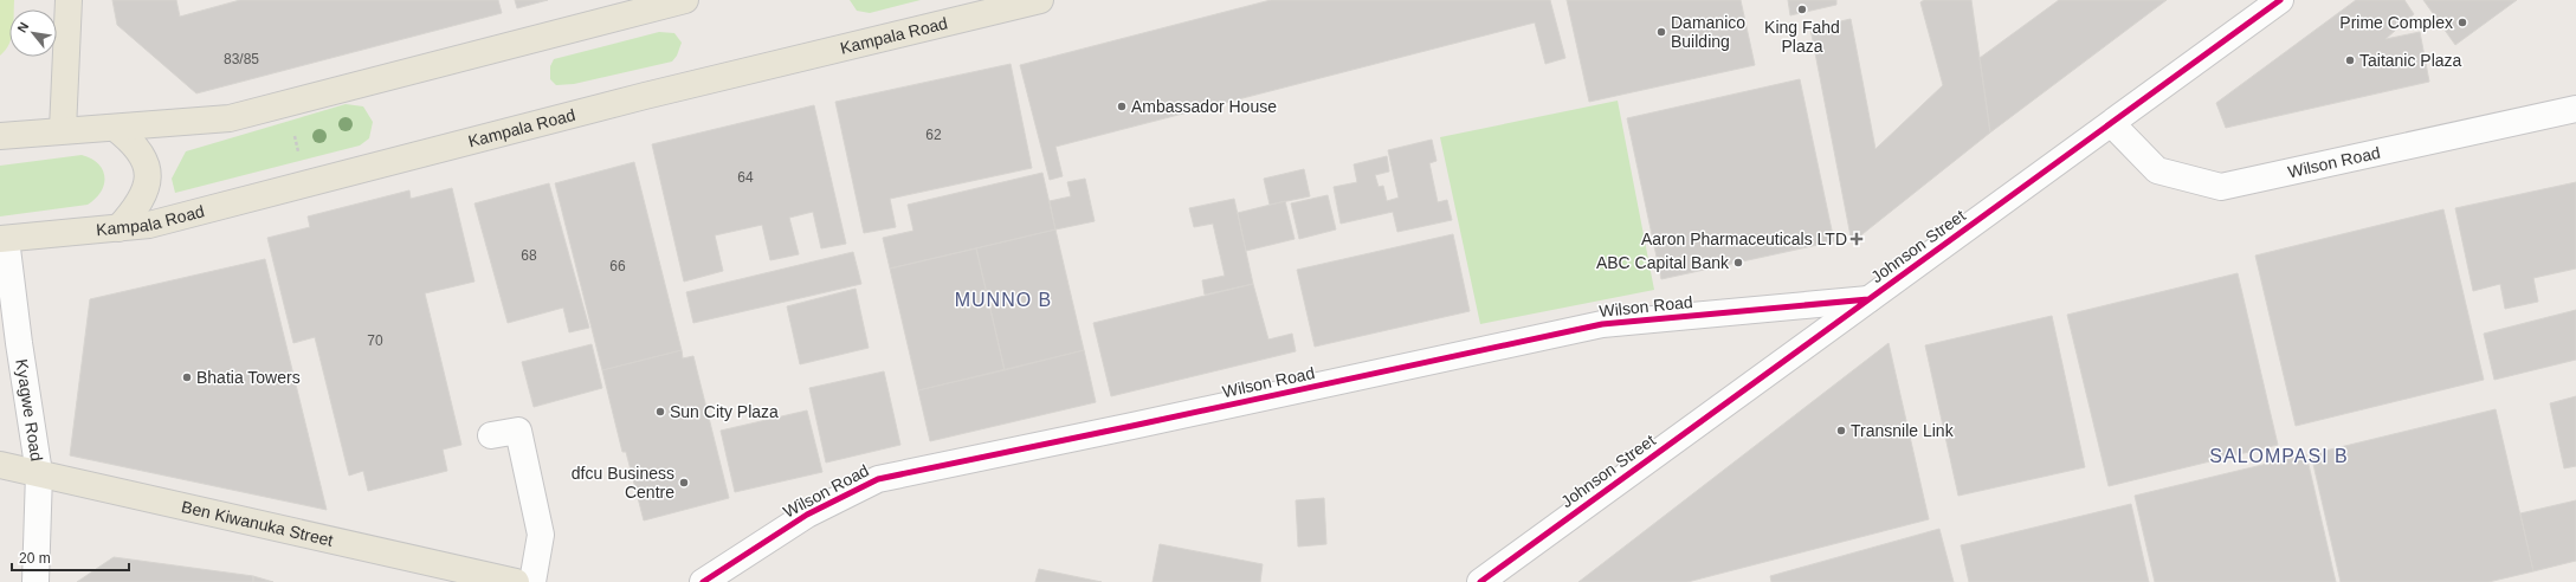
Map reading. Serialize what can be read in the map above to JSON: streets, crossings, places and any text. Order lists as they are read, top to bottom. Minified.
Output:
{"streets":{"main road":["Kampala Road","Ben Kiwanuka Street"],"street":["Wilson Road","Johnson Street","Kyagwe Road"]},"crossings":[["Kampala Road","Kyagwe Road"],["Wilson Road","Johnson Street"],["Kyagwe Road","Ben Kiwanuka Street"]],"districts":["MUNNO B","SALOMPASI B"],"places":{"other":["King Fahd Plaza","Prime Complex","Damanico Building","Taitanic Plaza","Ambassador House","ABC Capital Bank","Bhatia Towers","Sun City Plaza","Transnile Link","dfcu Business Centre"],"health":["Aaron Pharmaceuticals LTD"]},"house_numbers":["83/85","62","64","68","66","70"],"scale_bar":"20 m","north":"top left"}
